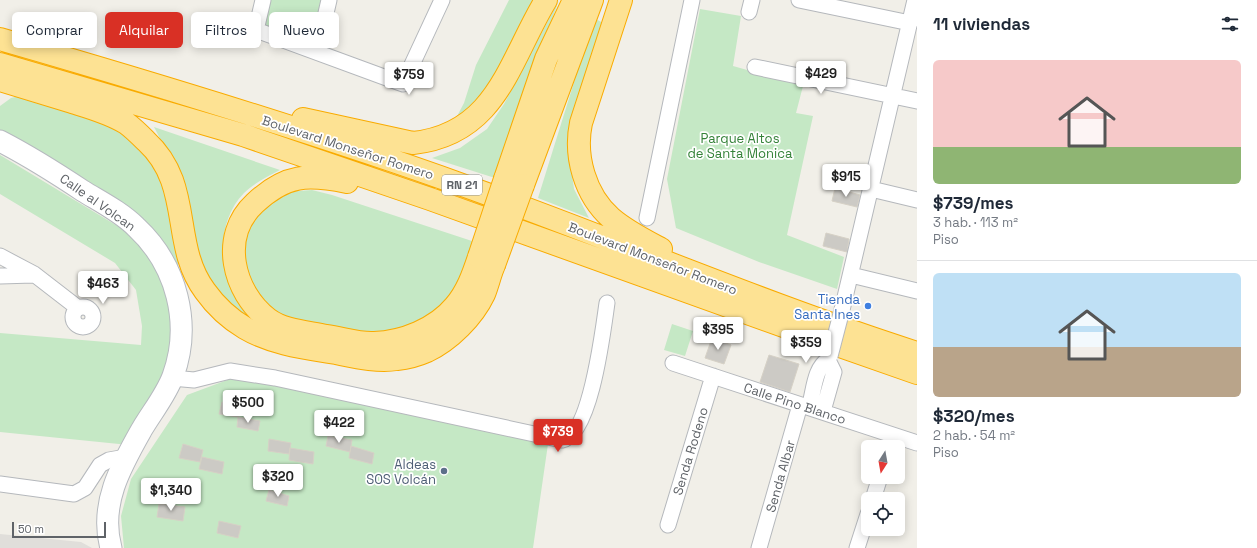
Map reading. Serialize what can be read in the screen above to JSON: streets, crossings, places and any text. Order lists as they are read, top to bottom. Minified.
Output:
{"streets":{"highway":["Boulevard Monseñor Romero","RN 21"],"street":["Calle al Volcan","Calle Pino Blanco","Senda Rodeno","Senda Albar"]},"crossings":[["Calle Pino Blanco","Senda Rodeno"],["Calle Pino Blanco","Senda Albar"]],"parks":["Parque Altos de Santa Monica"],"places":["Tienda Santa Ines","Aldeas SOS Volcán"],"scale_bar":"50 m","north":"bottom","page":{"heading":"11 viviendas","chip":["Comprar","Alquilar","Filtros","Nuevo"],"list":[{"name":"$739/mes","note":"3 hab. · 113 m² · Piso"},{"name":"$320/mes","note":"2 hab. · 54 m² · Piso"}],"price":["$429","$759","$915","$463","$395","$359","$500","$422","$739","$320","$1,340"],"scale":"50 m"}}
